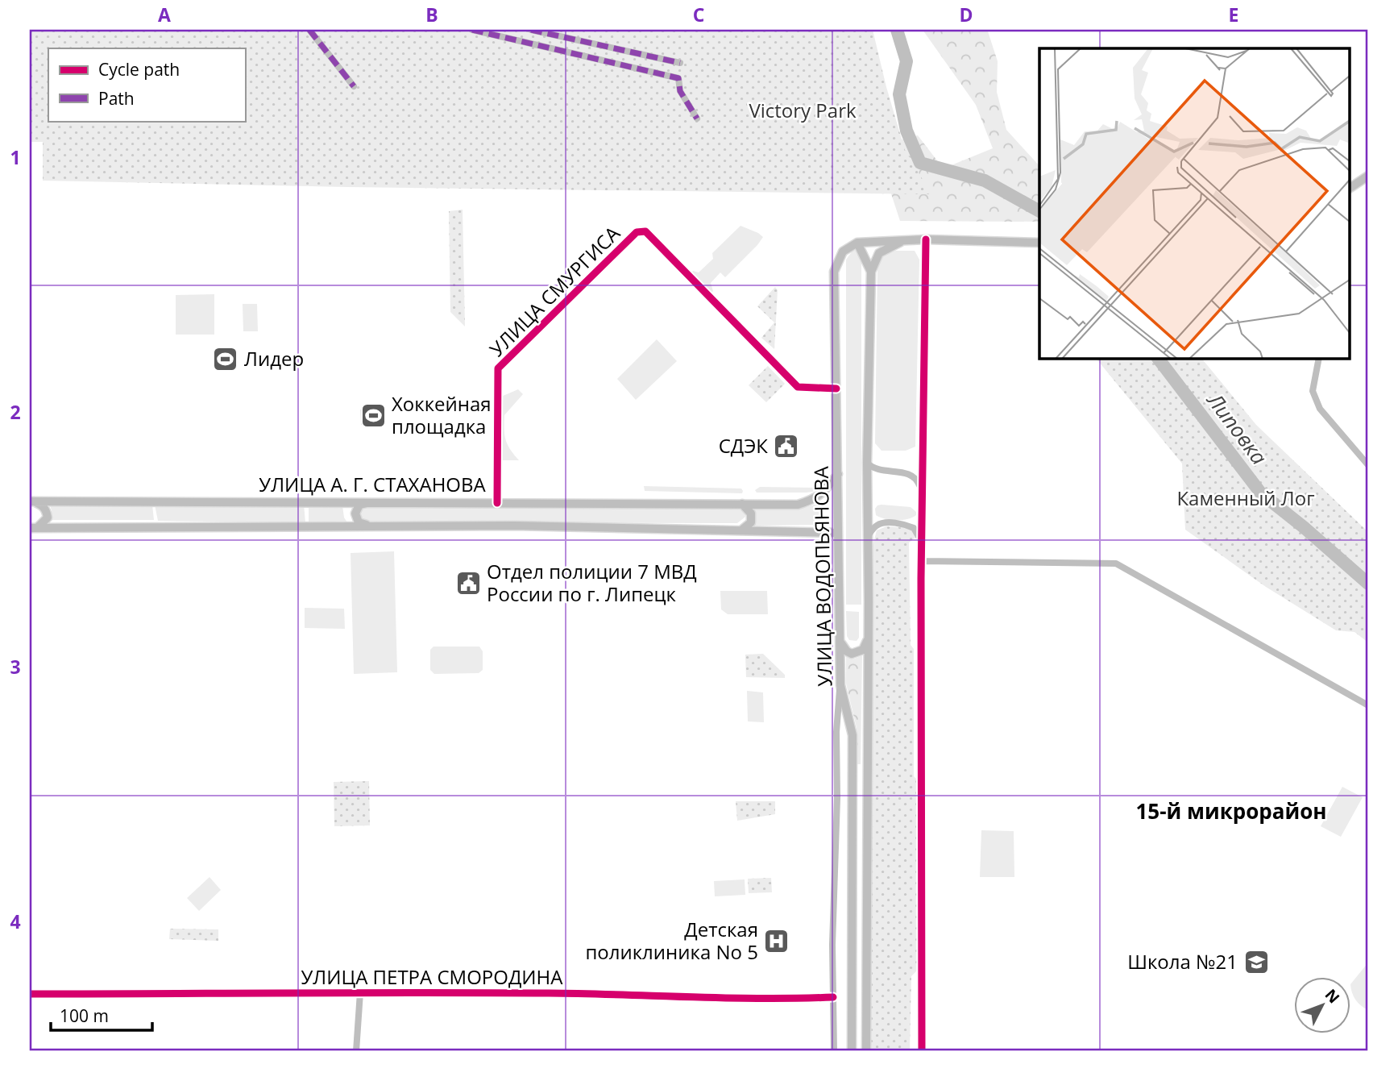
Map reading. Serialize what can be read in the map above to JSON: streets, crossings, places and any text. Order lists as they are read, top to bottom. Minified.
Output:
{"streets":{"main road":["УЛИЦА А. Г. СТАХАНОВА","УЛИЦА ВОДОПЬЯНОВА"],"street":["УЛИЦА СМУРГИСА","УЛИЦА ПЕТРА СМОРОДИНА"]},"crossings":[["УЛИЦА СМУРГИСА","УЛИЦА А. Г. СТАХАНОВА"],["УЛИЦА СМУРГИСА","УЛИЦА ВОДОПЬЯНОВА"],["УЛИЦА А. Г. СТАХАНОВА","УЛИЦА ВОДОПЬЯНОВА"]],"districts":["15-й микрорайон"],"water":["Липовка"],"parks":["Victory Park","Каменный Лог"],"places":{"sports":["Лидер","Хоккейная площадка"],"public building":["СДЭК","Отдел полиции 7 МВД России по г. Липецк"],"hospital":["Детская поликлиника No 5"],"school or university":["Школа №21"]},"legend":["Cycle path","Path"],"scale_bar":"100 m","north":"top right","grid":{"columns":["A","B","C","D","E"],"rows":["1","2","3","4"]}}
